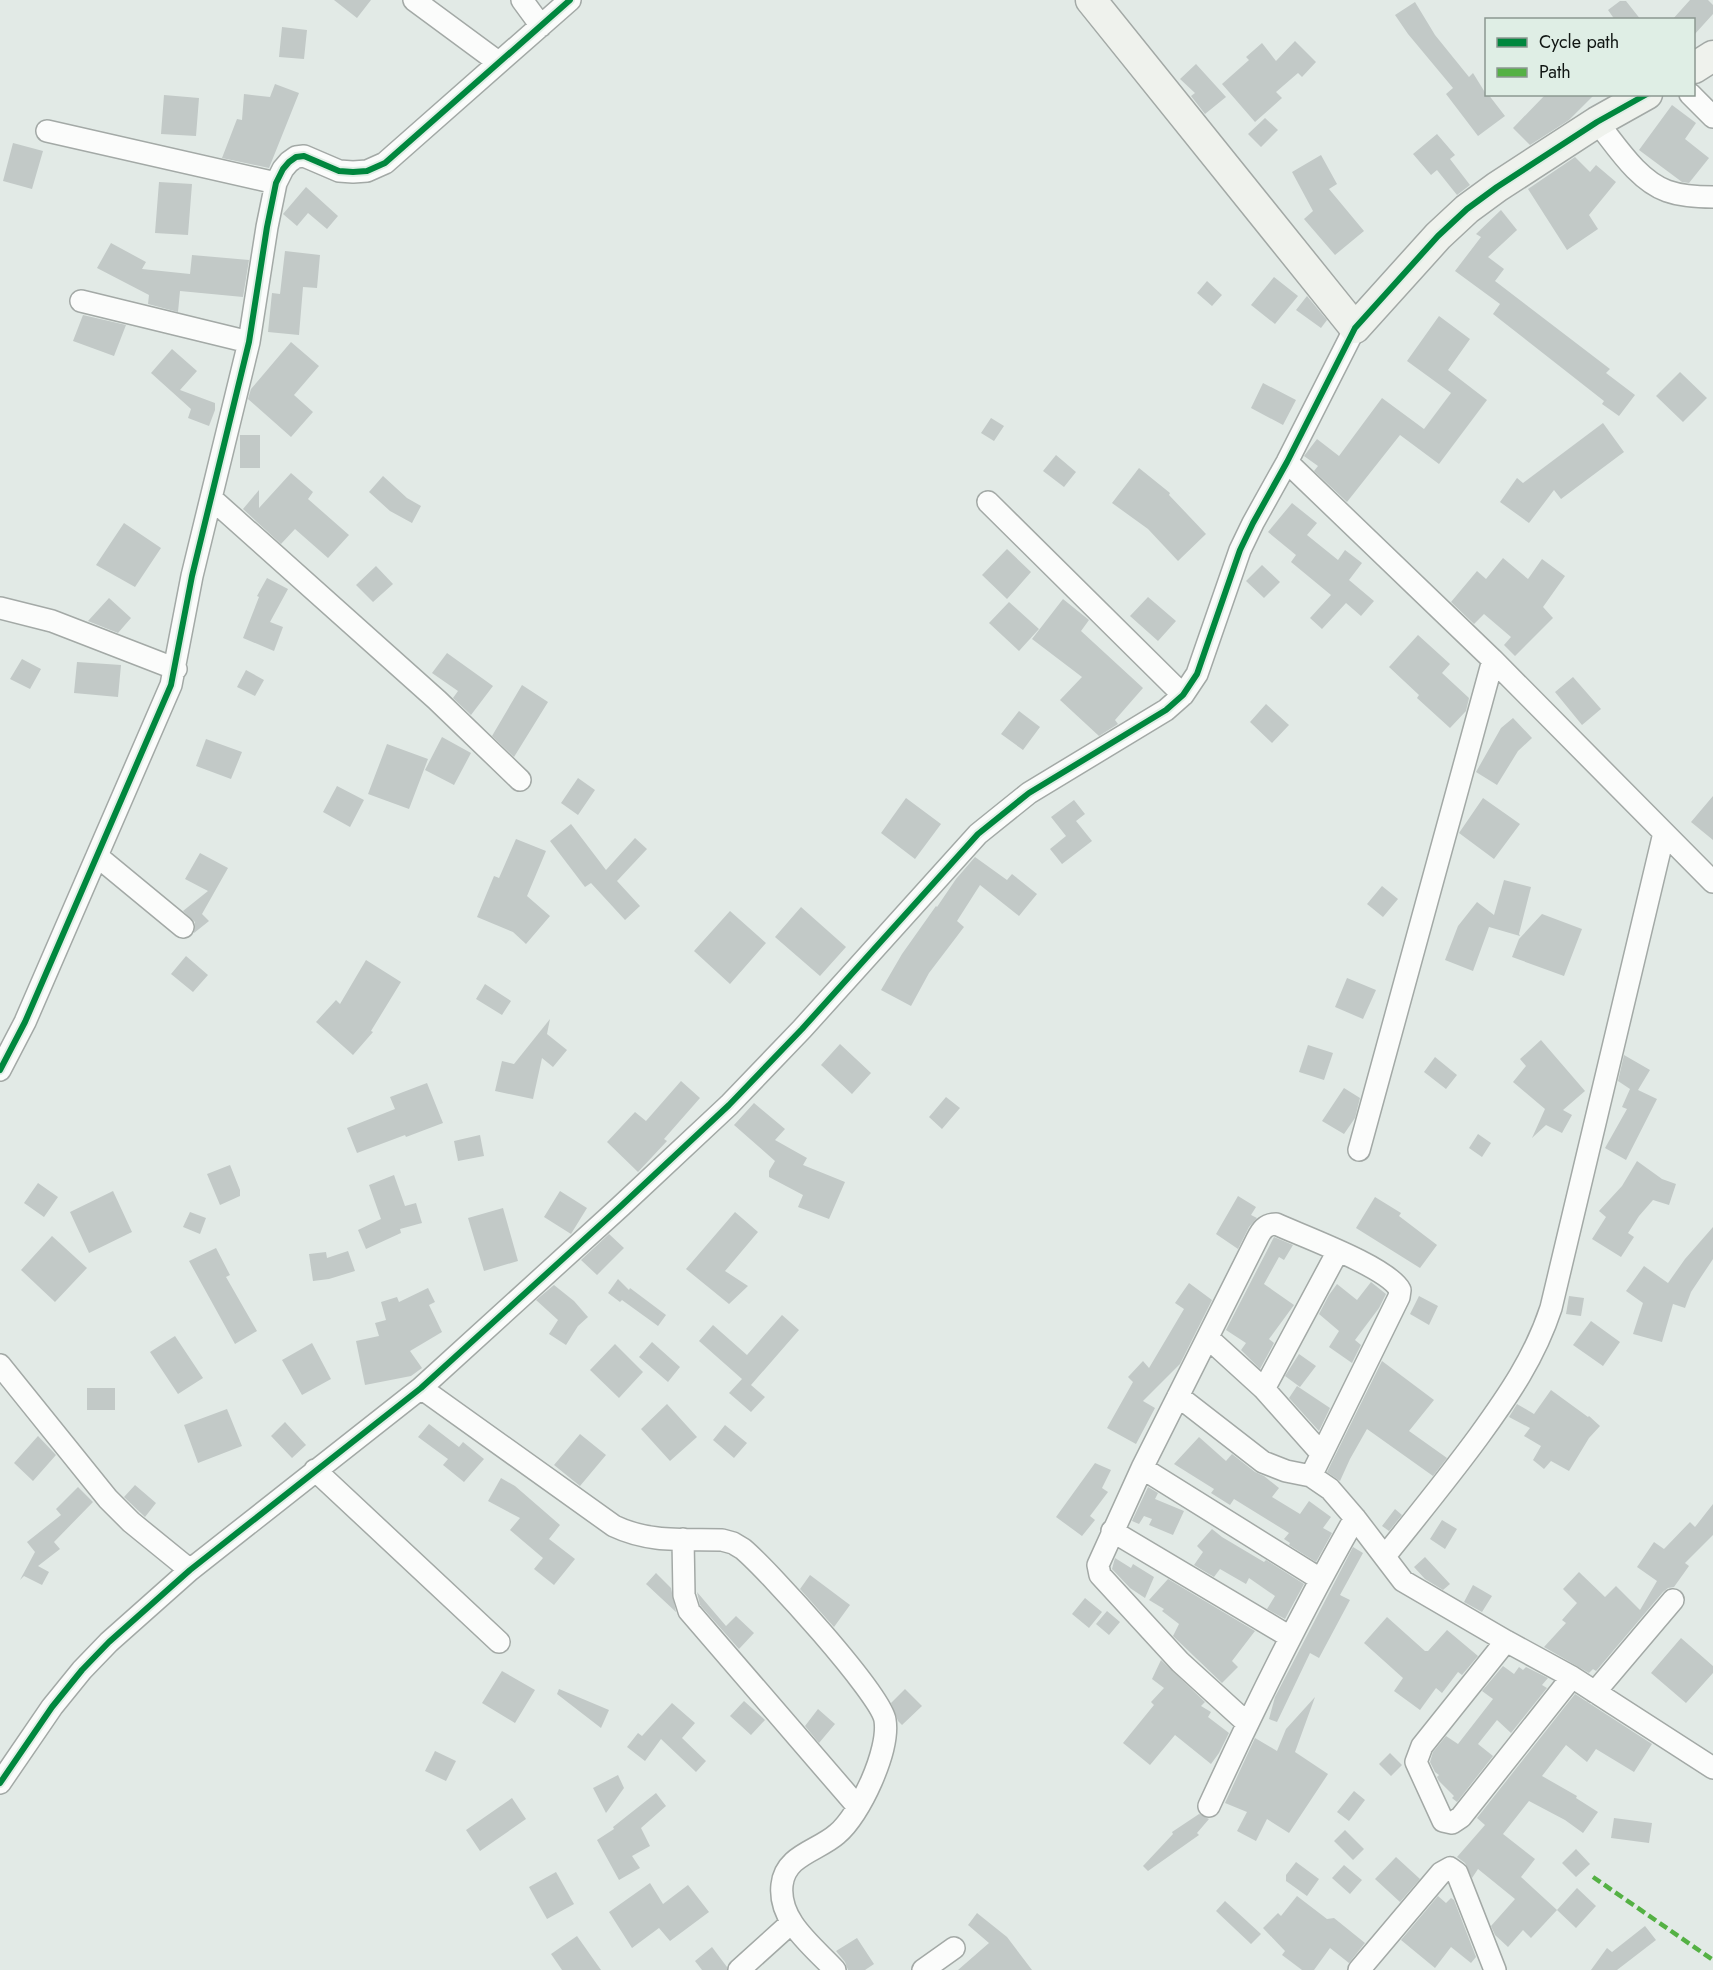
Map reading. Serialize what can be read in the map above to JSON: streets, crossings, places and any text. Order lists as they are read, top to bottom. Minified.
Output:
{"legend":["Cycle path","Path"]}
